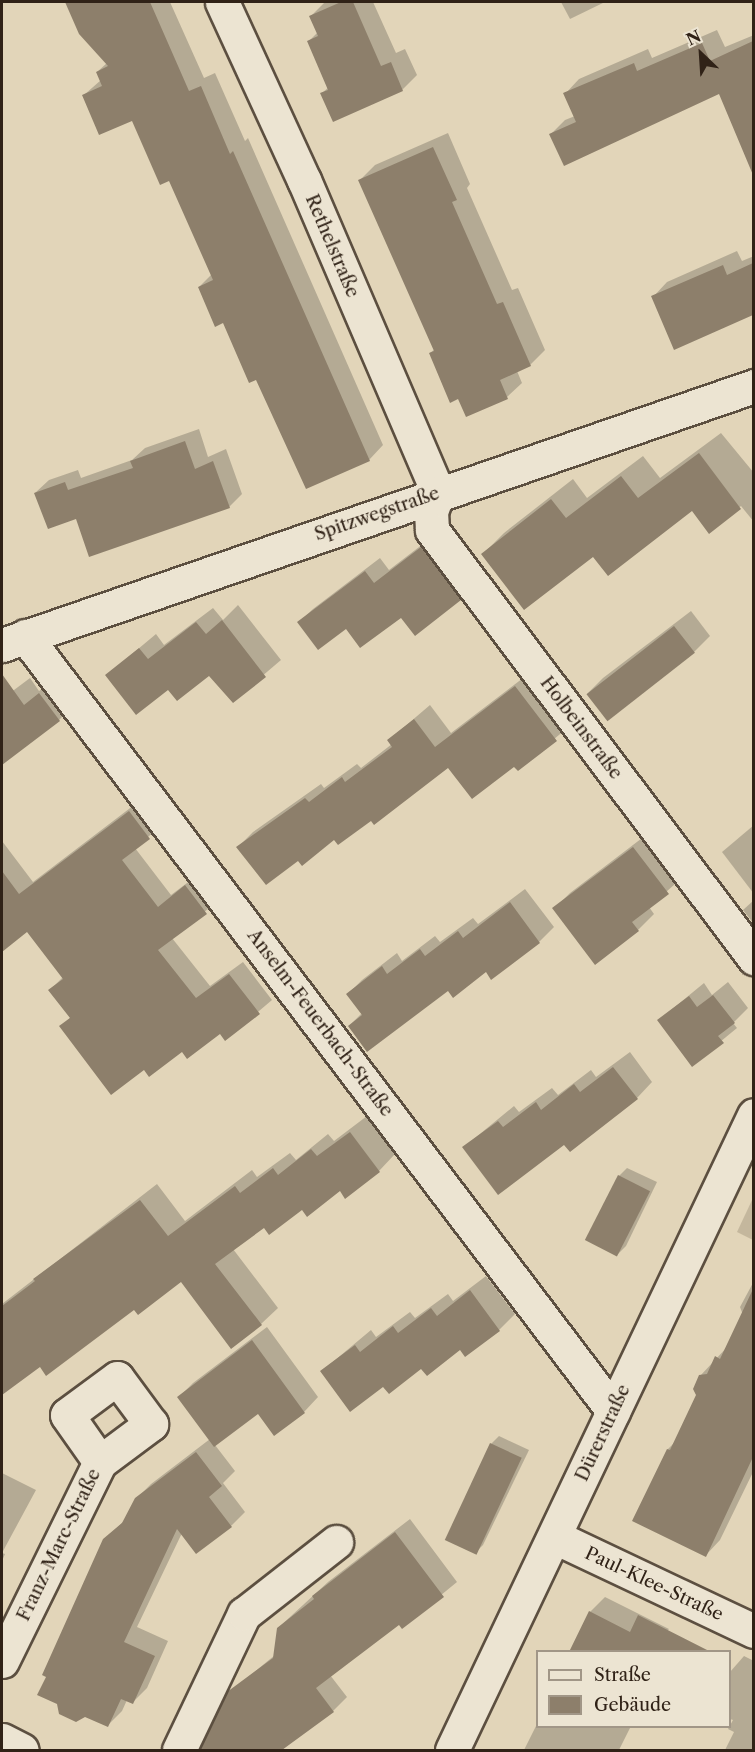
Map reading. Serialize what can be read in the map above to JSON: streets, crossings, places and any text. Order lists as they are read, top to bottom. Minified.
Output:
{"streets":{"street":["Rethelstraße","Spitzwegstraße","Holbeinstraße","Anselm-Feuerbach-Straße","Dürerstraße","Franz-Marc-Straße","Paul-Klee-Straße"]},"crossings":[["Rethelstraße","Spitzwegstraße"],["Rethelstraße","Holbeinstraße"],["Spitzwegstraße","Holbeinstraße"],["Spitzwegstraße","Anselm-Feuerbach-Straße"],["Anselm-Feuerbach-Straße","Dürerstraße"],["Dürerstraße","Paul-Klee-Straße"]],"legend":["Straße","Gebäude"],"north":"top left"}
